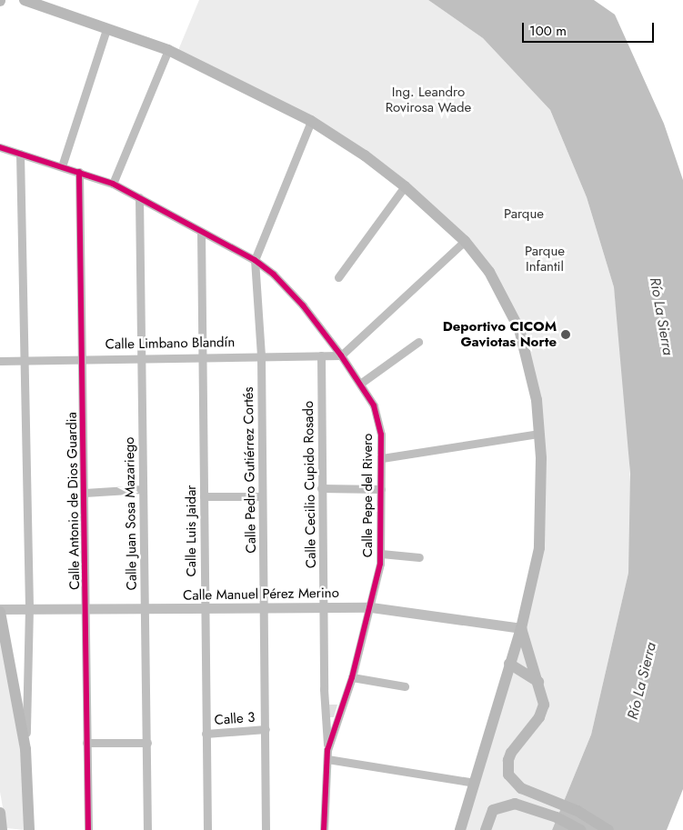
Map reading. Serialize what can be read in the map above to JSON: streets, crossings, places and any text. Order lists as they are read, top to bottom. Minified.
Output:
{"streets":{"street":["Calle Limbano Blandín","Calle Pedro Gutiérrez Cortés","Calle Cecilio Cupido Rosado","Calle Pepe del Rivero","Calle Antonio de Dios Guardia","Calle Juan Sosa Mazariego","Calle Luis Jaidar","Calle Manuel Pérez Merino","Calle 3"]},"crossings":[["Calle Limbano Blandín","Calle Pedro Gutiérrez Cortés"],["Calle Limbano Blandín","Calle Cecilio Cupido Rosado"],["Calle Limbano Blandín","Calle Pepe del Rivero"],["Calle Limbano Blandín","Calle Antonio de Dios Guardia"],["Calle Limbano Blandín","Calle Juan Sosa Mazariego"],["Calle Limbano Blandín","Calle Luis Jaidar"],["Calle Pedro Gutiérrez Cortés","Calle Pepe del Rivero"],["Calle Pedro Gutiérrez Cortés","Calle Manuel Pérez Merino"],["Calle Pedro Gutiérrez Cortés","Calle 3"],["Calle Cecilio Cupido Rosado","Calle Pepe del Rivero"],["Calle Cecilio Cupido Rosado","Calle Manuel Pérez Merino"],["Calle Pepe del Rivero","Calle Antonio de Dios Guardia"],["Calle Pepe del Rivero","Calle Juan Sosa Mazariego"],["Calle Pepe del Rivero","Calle Luis Jaidar"],["Calle Pepe del Rivero","Calle Manuel Pérez Merino"],["Calle Antonio de Dios Guardia","Calle Manuel Pérez Merino"],["Calle Juan Sosa Mazariego","Calle Manuel Pérez Merino"],["Calle Luis Jaidar","Calle Manuel Pérez Merino"],["Calle Luis Jaidar","Calle 3"]],"water":["Río La Sierra"],"parks":["Ing. Leandro Rovirosa Wade","Parque","Parque Infantil"],"places":["Deportivo CICOM Gaviotas Norte"],"scale_bar":"100 m"}
